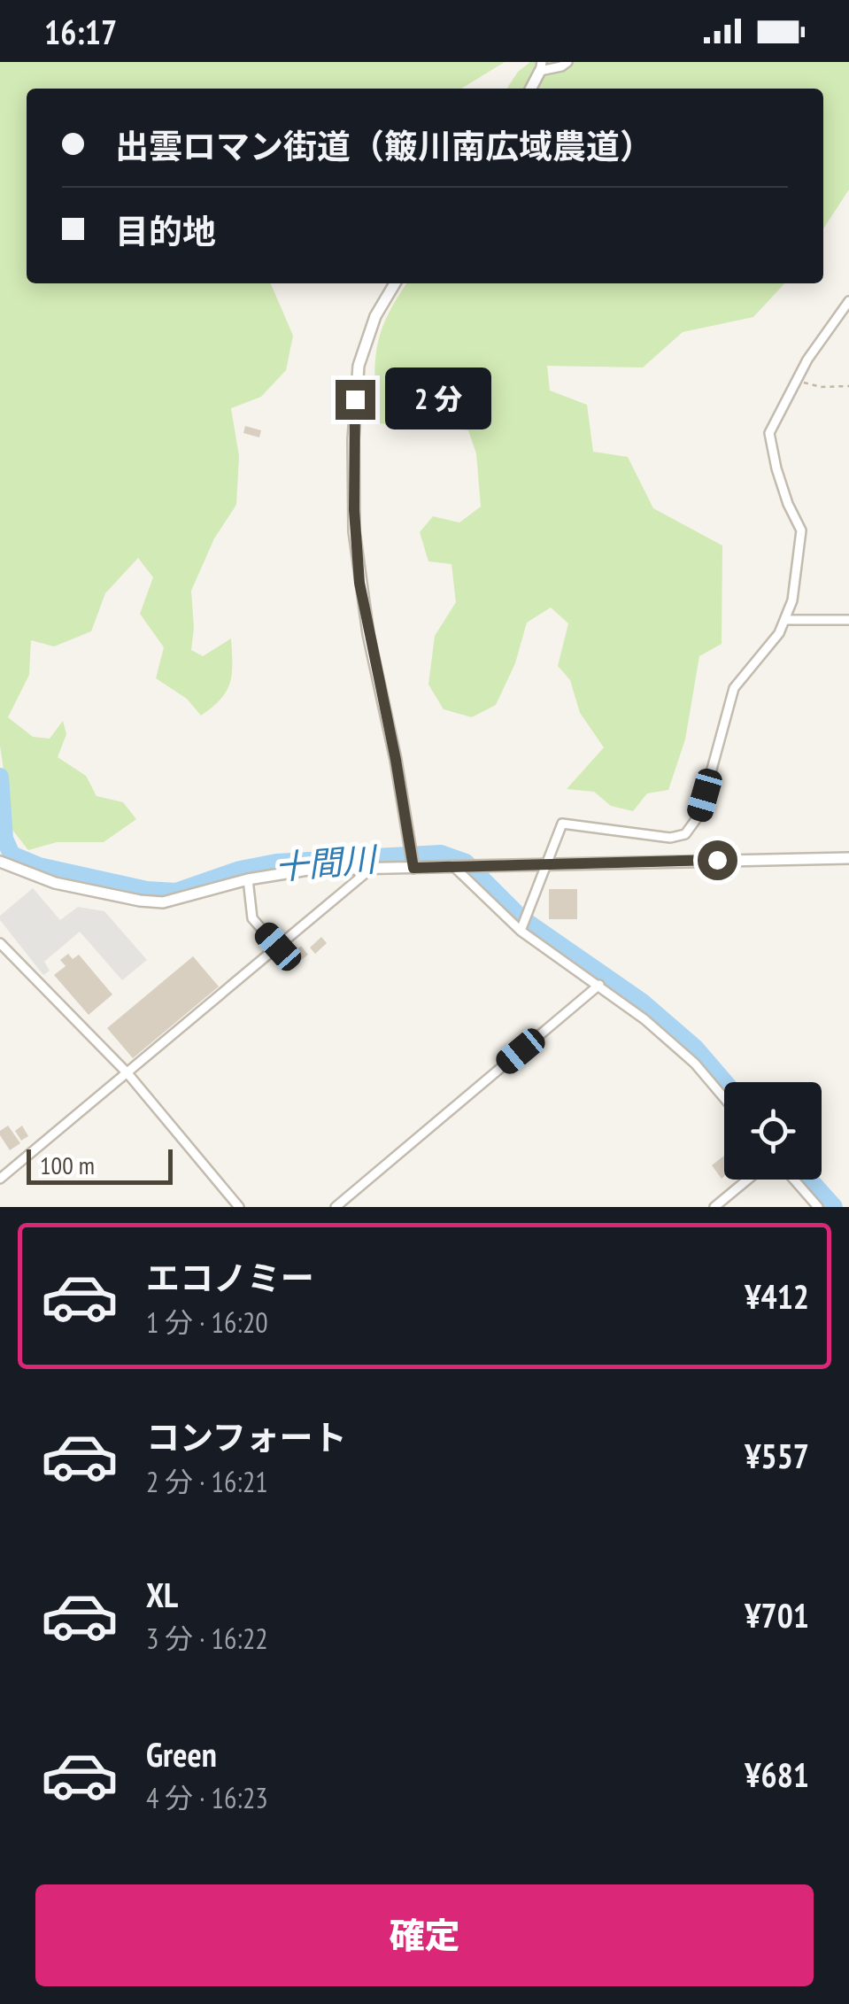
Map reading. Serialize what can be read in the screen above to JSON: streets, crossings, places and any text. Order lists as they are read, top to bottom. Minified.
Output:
{"water":["十間川"],"scale_bar":"100 m","page":{"status":"16:17","banner":["出雲ロマン街道（簸川南広域農道）","目的地"],"bubble":"2 分","scale":"100 m","list":[{"name":"エコノミー","note":"1 分 · 16:20","value":"¥412"},{"name":"コンフォート","note":"2 分 · 16:21","value":"¥557"},{"name":"XL","note":"3 分 · 16:22","value":"¥701"},{"name":"Green","note":"4 分 · 16:23","value":"¥681"}],"buttons":"確定"}}
